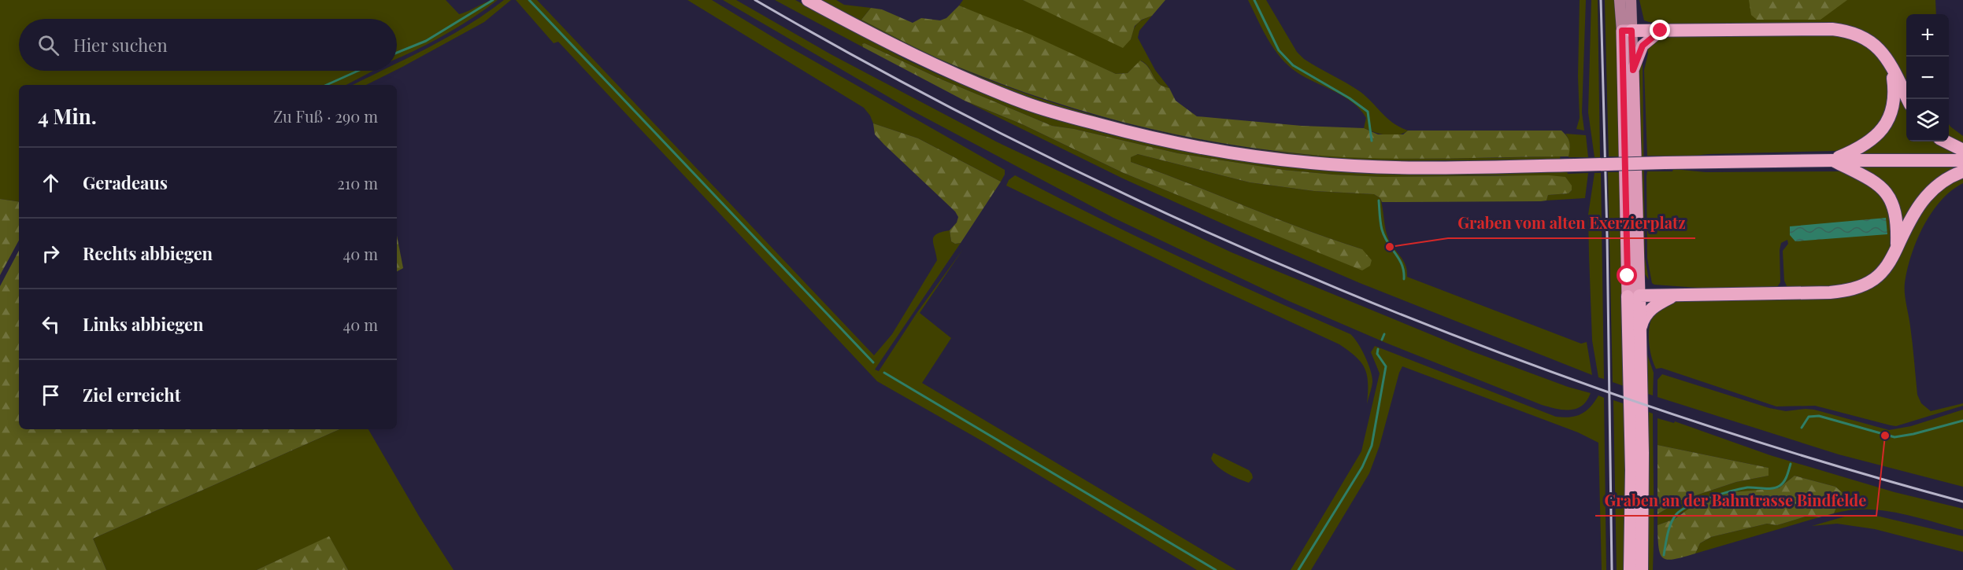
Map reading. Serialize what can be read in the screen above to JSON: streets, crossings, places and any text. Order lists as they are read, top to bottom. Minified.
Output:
{"places":["Graben vom alten Exerzierplatz","Graben an der Bahntrasse Bindfelde"],"page":{"map_buttons":["+","−"],"search":"Hier suchen","heading":["4 Min.","Zu Fuß · 290 m"],"list":[["Geradeaus","210 m"],["Rechts abbiegen","40 m"],["Links abbiegen","40 m"],"Ziel erreicht"]}}
